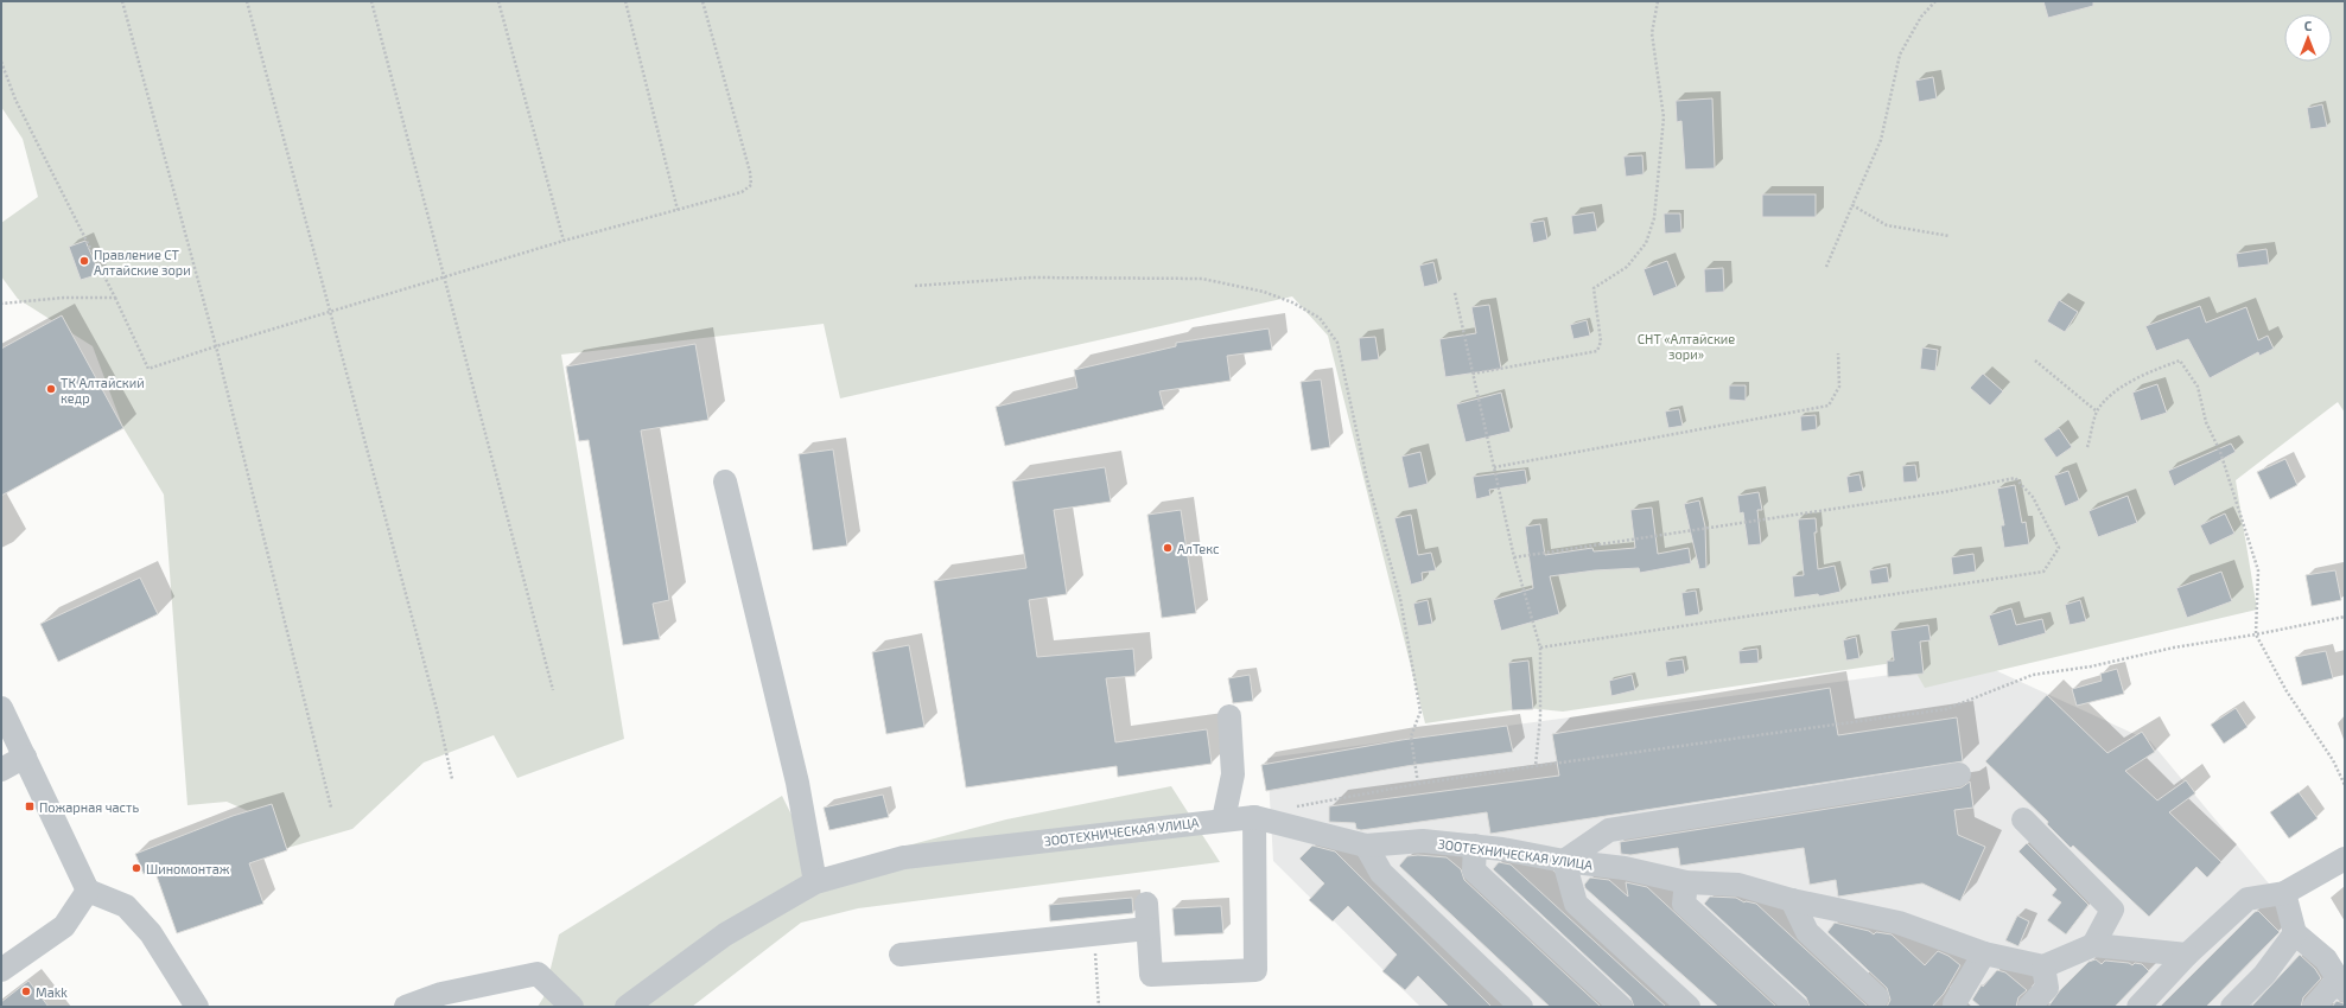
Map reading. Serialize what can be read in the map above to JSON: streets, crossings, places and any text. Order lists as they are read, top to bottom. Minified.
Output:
{"streets":{"street":["ЗООТЕХНИЧЕСКАЯ УЛИЦА"]},"parks":["СНТ «Алтайские зори»"],"places":{"other":["Правление СТ Алтайские зори","ТК Алтайский кедр","АлТекс","Шиномонтаж","Makk"],"transit":["Пожарная часть"]},"north":"top"}
